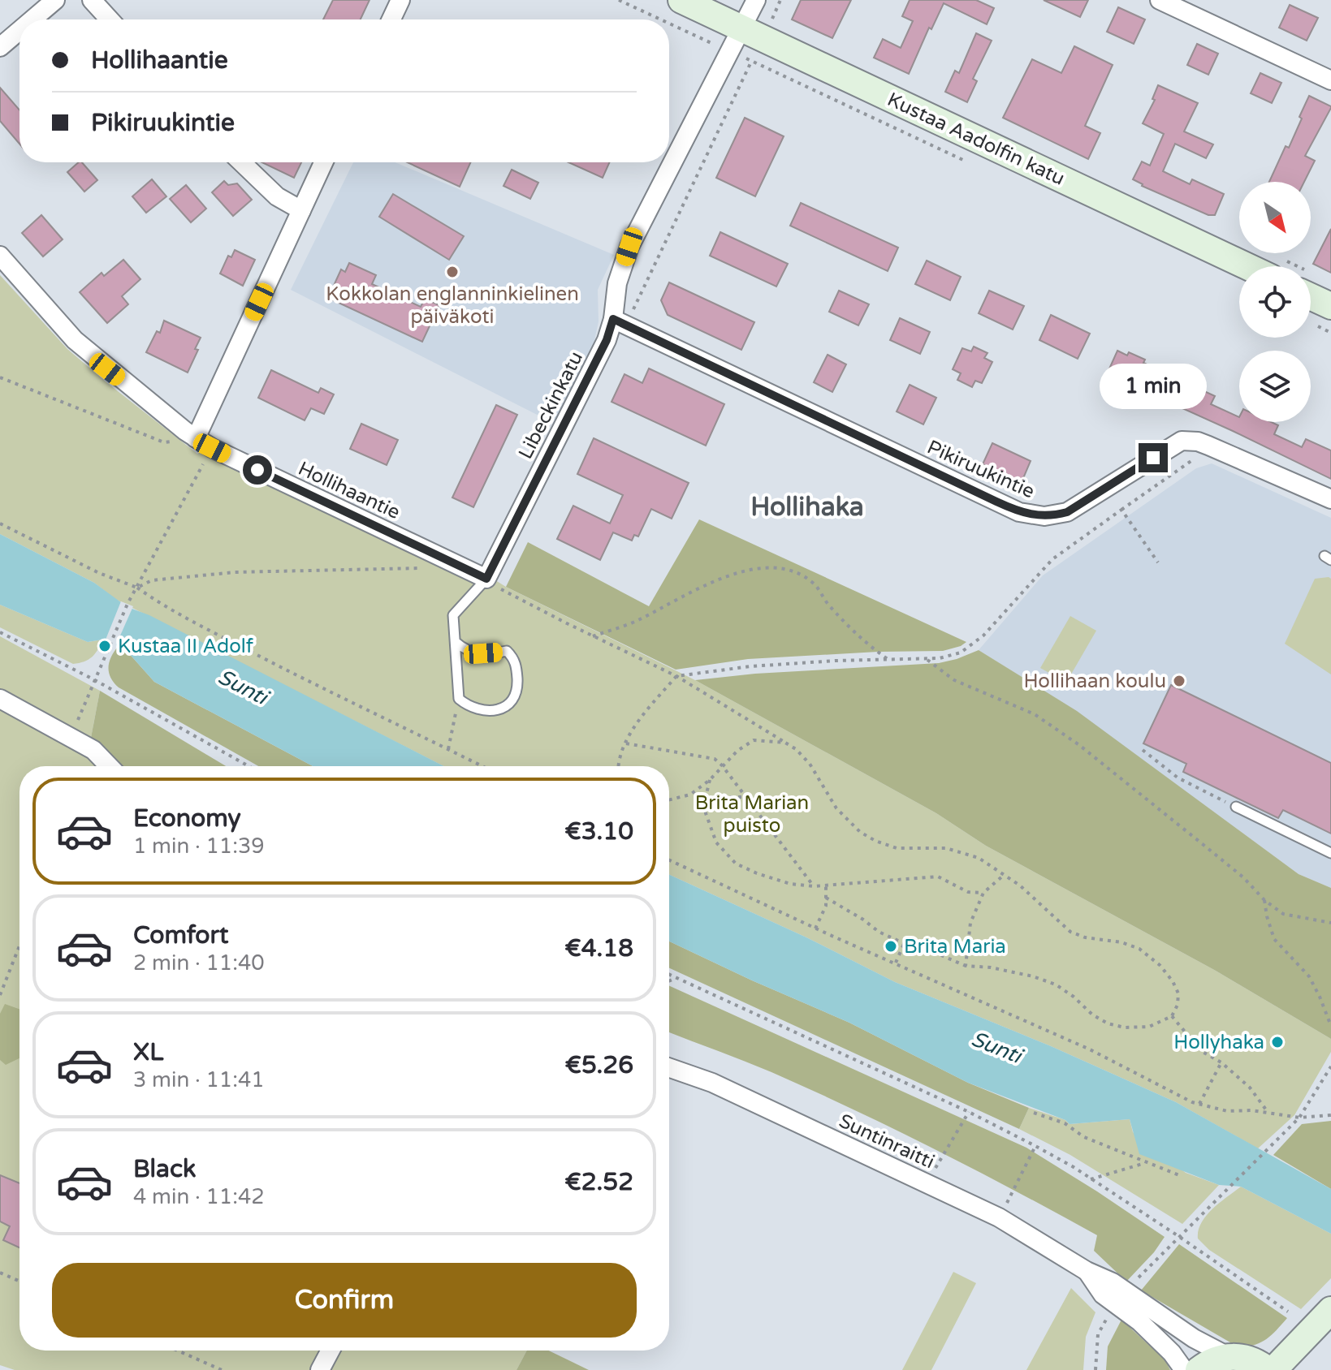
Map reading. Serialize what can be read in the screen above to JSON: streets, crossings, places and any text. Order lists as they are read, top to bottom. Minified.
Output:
{"streets":{"main road":["Kustaa Aadolfin katu"],"street":["Libeckinkatu","Pikiruukintie","Hollihaantie","Suntinraitti"]},"crossings":[["Kustaa Aadolfin katu","Libeckinkatu"],["Libeckinkatu","Pikiruukintie"],["Libeckinkatu","Hollihaantie"]],"districts":["Hollihaka"],"water":["Sunti"],"parks":["Brita Marian puisto"],"places":["Kokkolan englanninkielinen päiväkoti","Kustaa II Adolf","Hollihaan koulu","Brita Maria","Hollyhaka"],"north":"bottom right","page":{"banner":["Hollihaantie","Pikiruukintie"],"bubble":"1 min","list":[{"name":"Economy","note":"1 min · 11:39","value":"€3.10"},{"name":"Comfort","note":"2 min · 11:40","value":"€4.18"},{"name":"XL","note":"3 min · 11:41","value":"€5.26"},{"name":"Black","note":"4 min · 11:42","value":"€2.52"}],"buttons":"Confirm"}}
